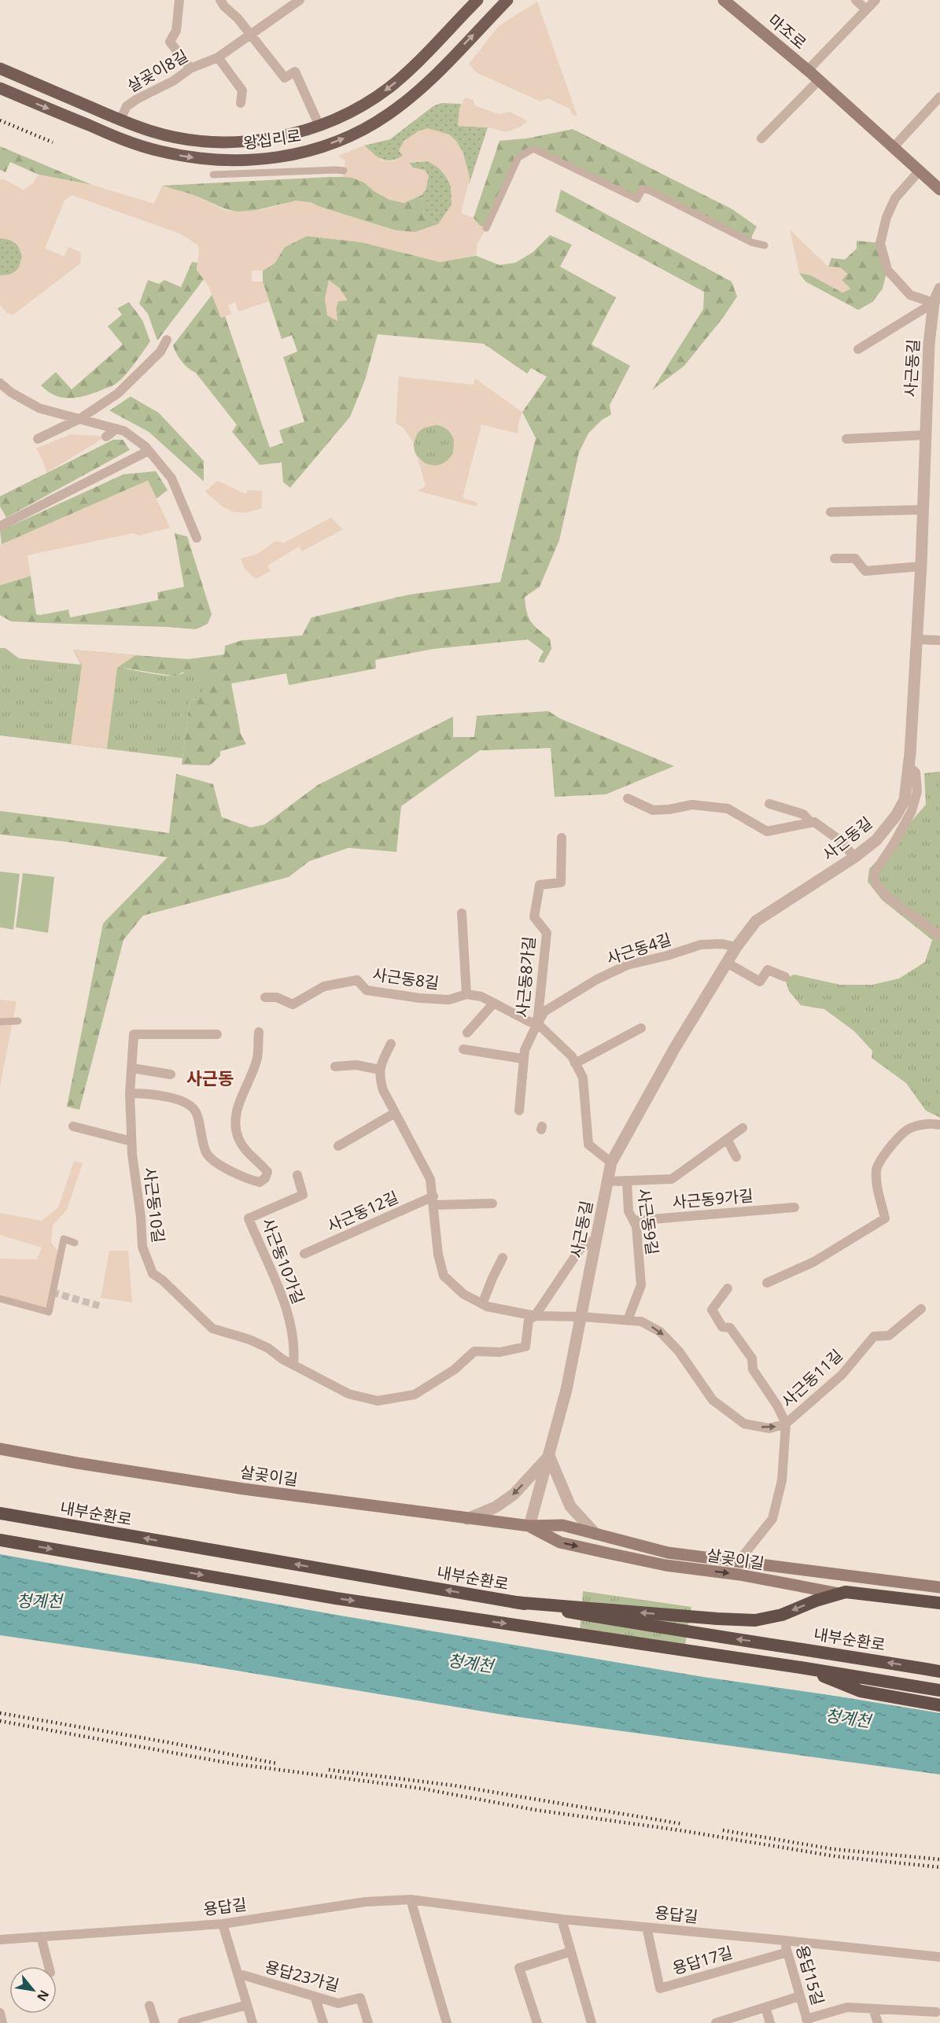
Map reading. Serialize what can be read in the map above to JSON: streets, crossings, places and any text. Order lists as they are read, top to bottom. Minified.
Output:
{"streets":{"highway":["내부순환로"],"main road":["마조로","왕십리로","살곶이길"],"street":["살곶이8길","사근동길","사근동4길","사근동8가길","사근동8길","사근동9가길","사근동10길","사근동12길","사근동9길","사근동10가길","사근동11길","용답길","용답17길","용답15길","용답23가길"]},"crossings":[["살곶이8길","왕십리로"],["사근동길","사근동4길"],["사근동길","사근동8길"],["사근동길","사근동9길"],["사근동길","사근동11길"],["사근동길","살곶이길"],["사근동4길","사근동8가길"],["사근동4길","사근동8길"],["사근동8가길","사근동8길"],["사근동9가길","사근동9길"],["사근동10길","사근동10가길"],["사근동9길","사근동11길"],["용답길","용답17길"],["용답길","용답15길"],["용답17길","용답15길"]],"one_way":["사근동11길"],"districts":["사근동"],"water":["청계천"],"north":"bottom right"}
